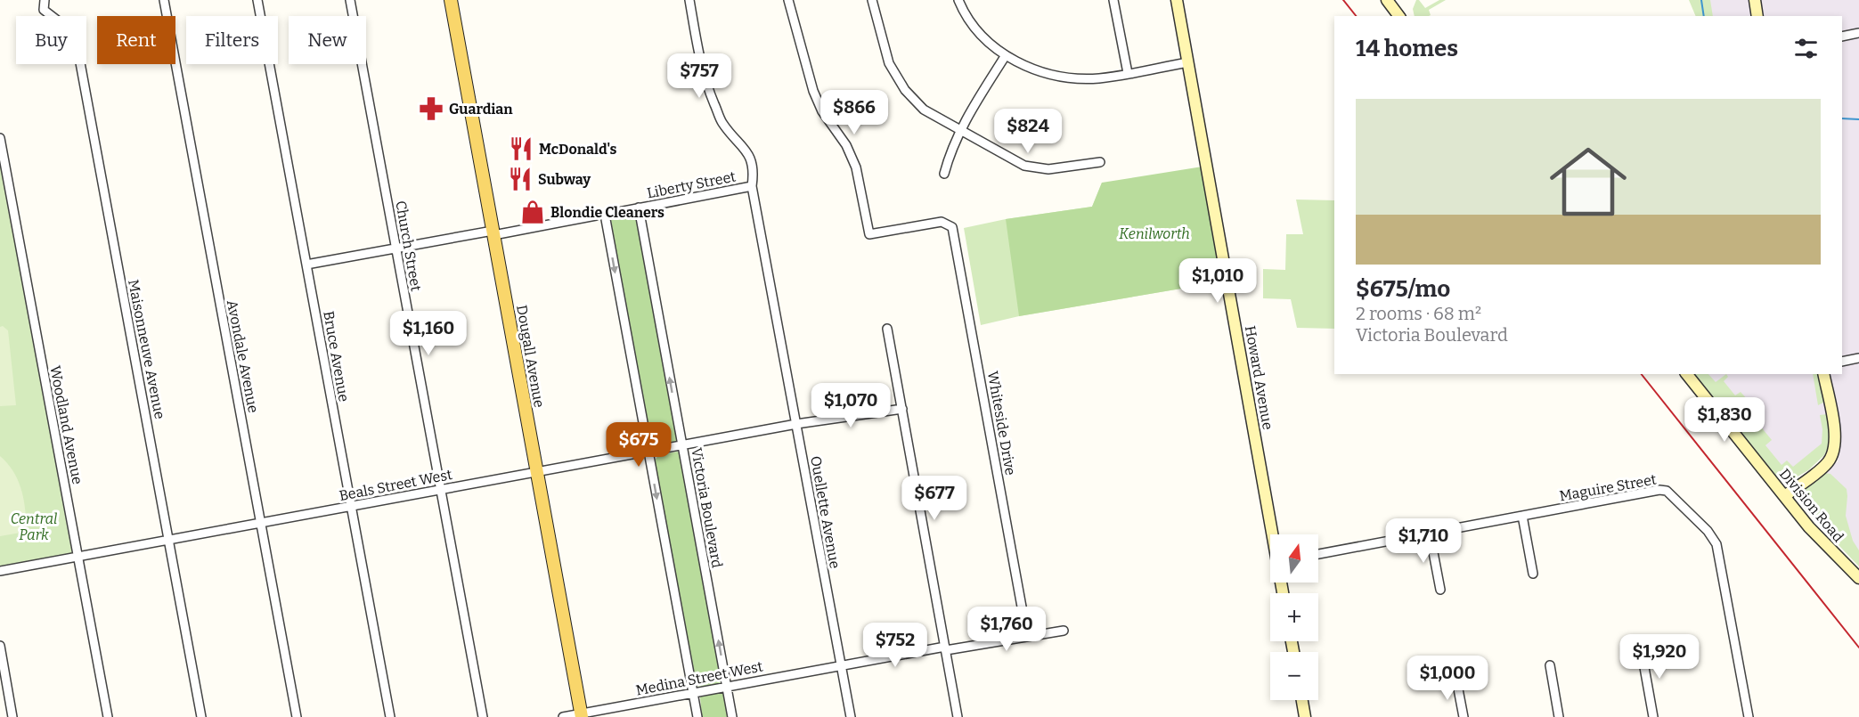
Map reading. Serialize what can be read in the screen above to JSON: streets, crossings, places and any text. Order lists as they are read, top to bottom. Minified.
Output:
{"streets":{"main road":["Dougall Avenue"],"street":["Liberty Street","Church Street","Maisonneuve Avenue","Avondale Avenue","Bruce Avenue","Howard Avenue","Whiteside Drive","Woodland Avenue","Beals Street West","Maguire Street","Division Road","Victoria Boulevard","Ouellette Avenue","Medina Street West"]},"crossings":[["Liberty Street","Church Street"],["Liberty Street","Bruce Avenue"],["Liberty Street","Dougall Avenue"],["Liberty Street","Victoria Boulevard"],["Liberty Street","Ouellette Avenue"],["Church Street","Beals Street West"],["Maisonneuve Avenue","Beals Street West"],["Avondale Avenue","Beals Street West"],["Bruce Avenue","Beals Street West"],["Dougall Avenue","Beals Street West"],["Dougall Avenue","Medina Street West"],["Whiteside Drive","Medina Street West"],["Woodland Avenue","Beals Street West"],["Beals Street West","Victoria Boulevard"],["Beals Street West","Ouellette Avenue"],["Victoria Boulevard","Medina Street West"],["Ouellette Avenue","Medina Street West"]],"parks":["Kenilworth","Central Park"],"places":{"pharmacy":["Guardian"],"restaurant":["McDonald's","Subway"],"shop":["Blondie Cleaners"]},"north":"top","page":{"chip":["Buy","Rent","Filters","New"],"heading":"14 homes","price":["$757","$866","$824","$1,010","$1,160","$1,070","$1,830","$675","$677","$1,710","$1,760","$752","$1,920","$1,000"],"list":[{"name":"$675/mo","note":"2 rooms · 68 m² · Victoria Boulevard"}],"map_buttons":["+","−"]}}
